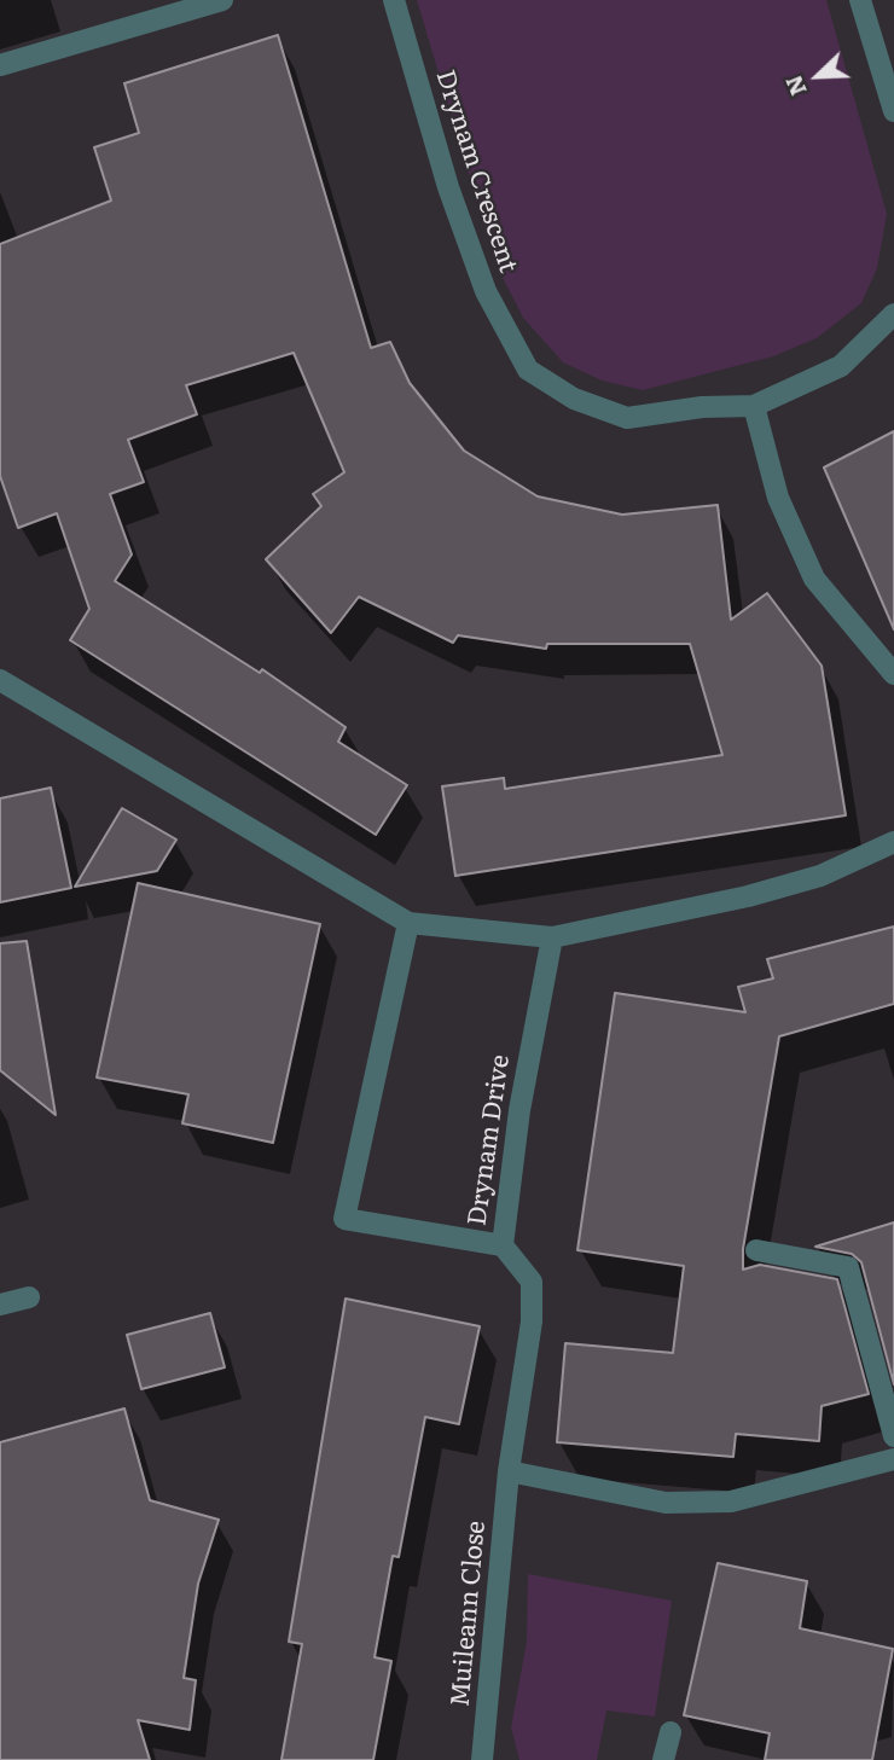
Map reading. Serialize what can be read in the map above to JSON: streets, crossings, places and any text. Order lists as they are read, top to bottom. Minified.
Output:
{"streets":{"street":["Drynam Crescent","Drynam Drive","Muileann Close"]},"crossings":[["Drynam Drive","Muileann Close"]],"north":"bottom left"}
